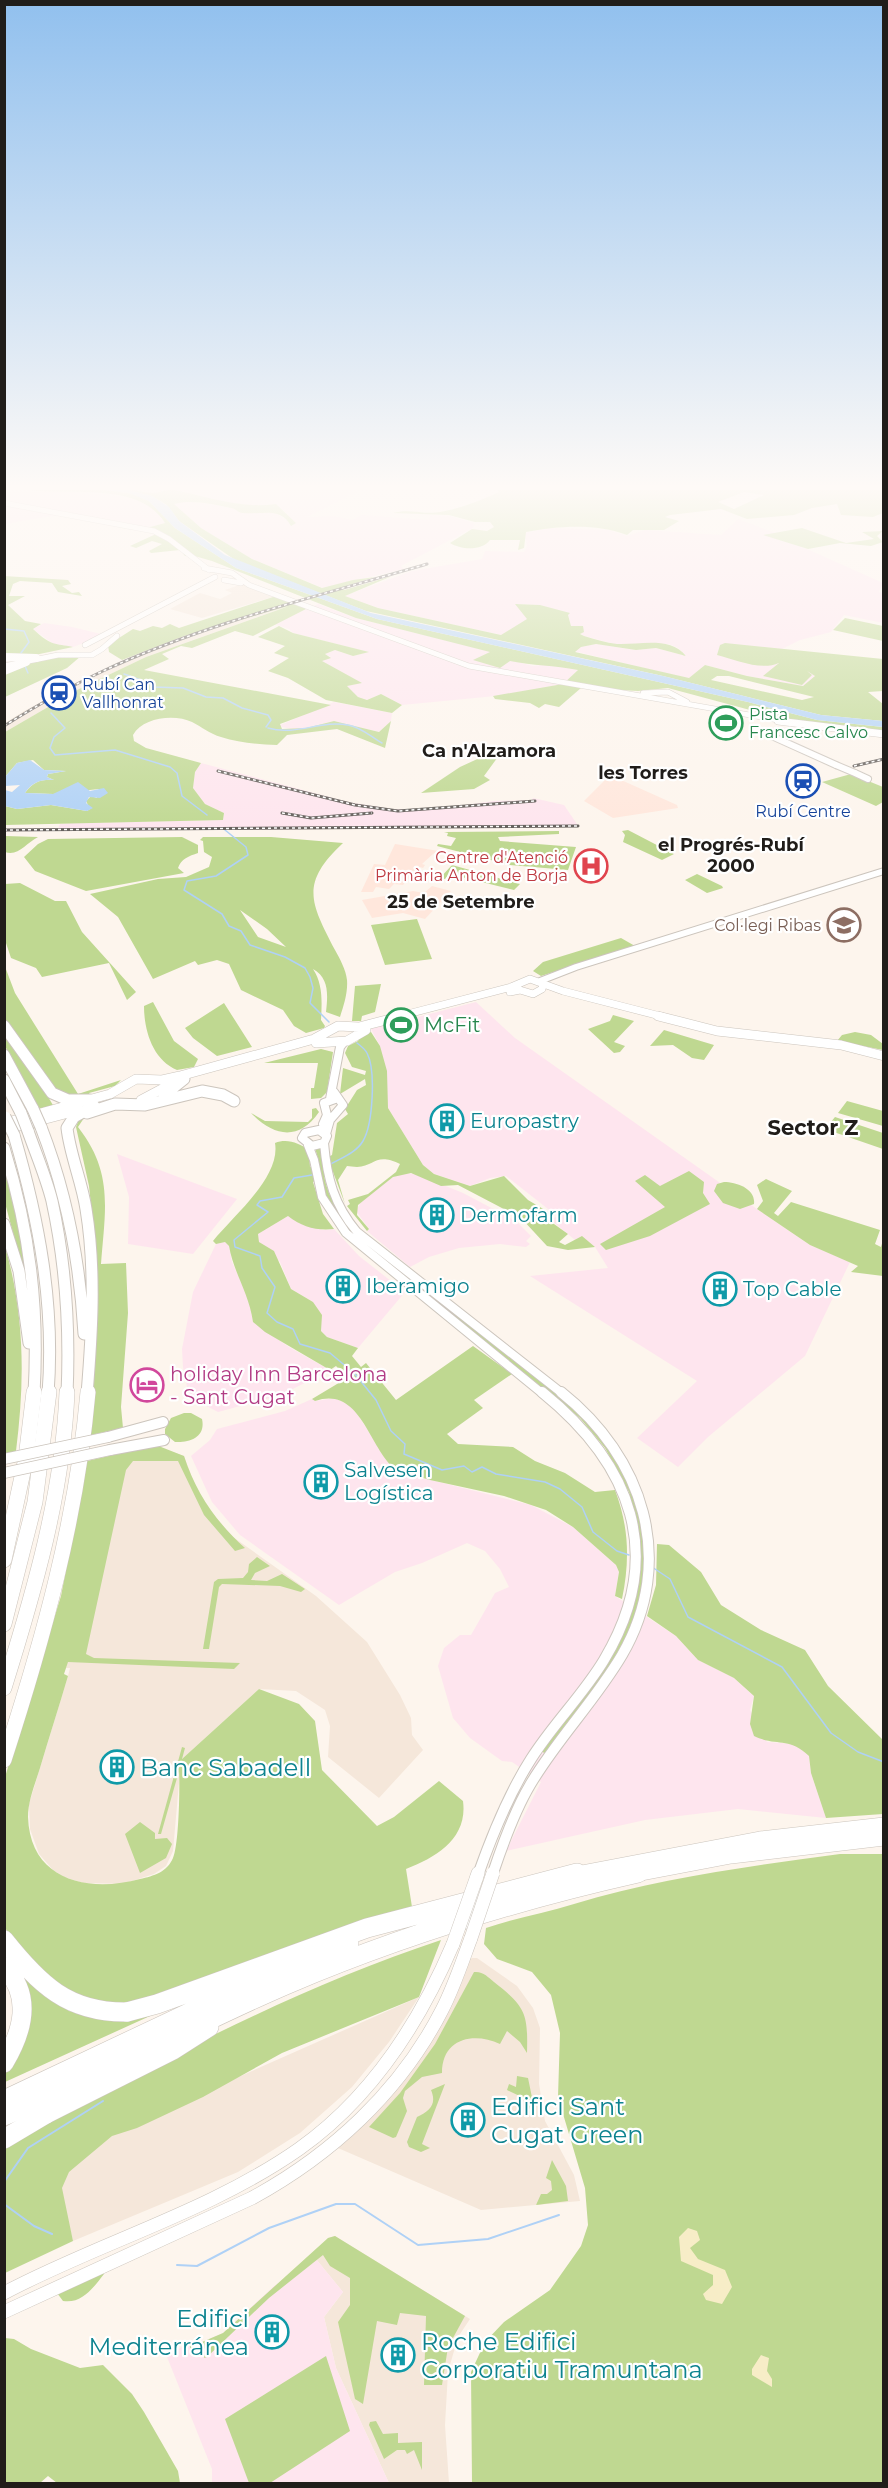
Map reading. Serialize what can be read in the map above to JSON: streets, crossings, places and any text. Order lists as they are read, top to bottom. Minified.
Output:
{"districts":["Ca n'Alzamora","les Torres","el Progrés-Rubí 2000","25 de Setembre","Sector Z"],"places":{"station":["Rubí Can Vallhonrat","Rubí Centre"],"sports":["Pista Francesc Calvo","McFit"],"hospital":["Centre d'Atenció Primària Anton de Borja"],"school or university":["Col·legi Ribas"],"building":["Europastry","Dermofarm","Iberamigo","Top Cable","Salvesen Logística","Banc Sabadell","Edifici Sant Cugat Green","Edifici Mediterránea","Roche Edifici Corporatiu Tramuntana"],"hotel":["holiday Inn Barcelona - Sant Cugat"]}}
